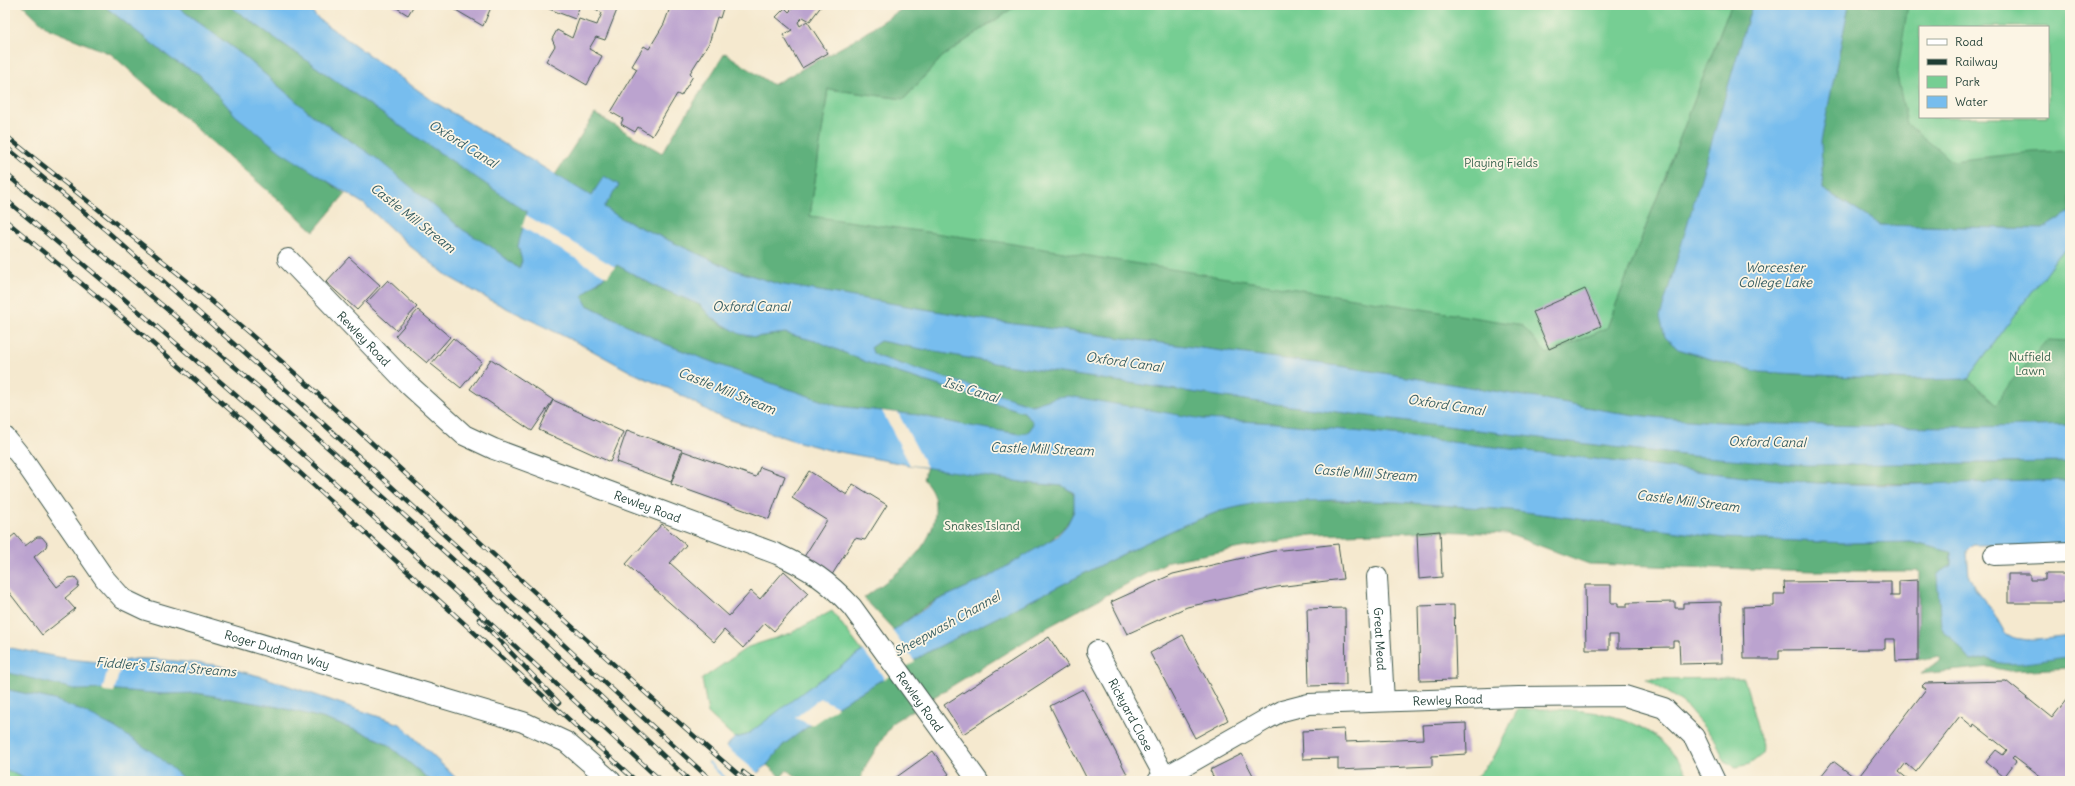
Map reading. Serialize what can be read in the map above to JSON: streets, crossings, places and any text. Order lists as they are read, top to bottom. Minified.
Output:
{"streets":{"street":["Rewley Road","Great Mead","Roger Dudman Way","Rickyard Close"]},"crossings":[["Rewley Road","Great Mead"],["Rewley Road","Rickyard Close"]],"water":["Oxford Canal","Castle Mill Stream","Worcester College Lake","Isis Canal","Sheepwash Channel","Fiddler's Island Streams"],"parks":["Playing Fields","Nuffield Lawn","Snakes Island"],"legend":["Road","Railway","Park","Water"]}
